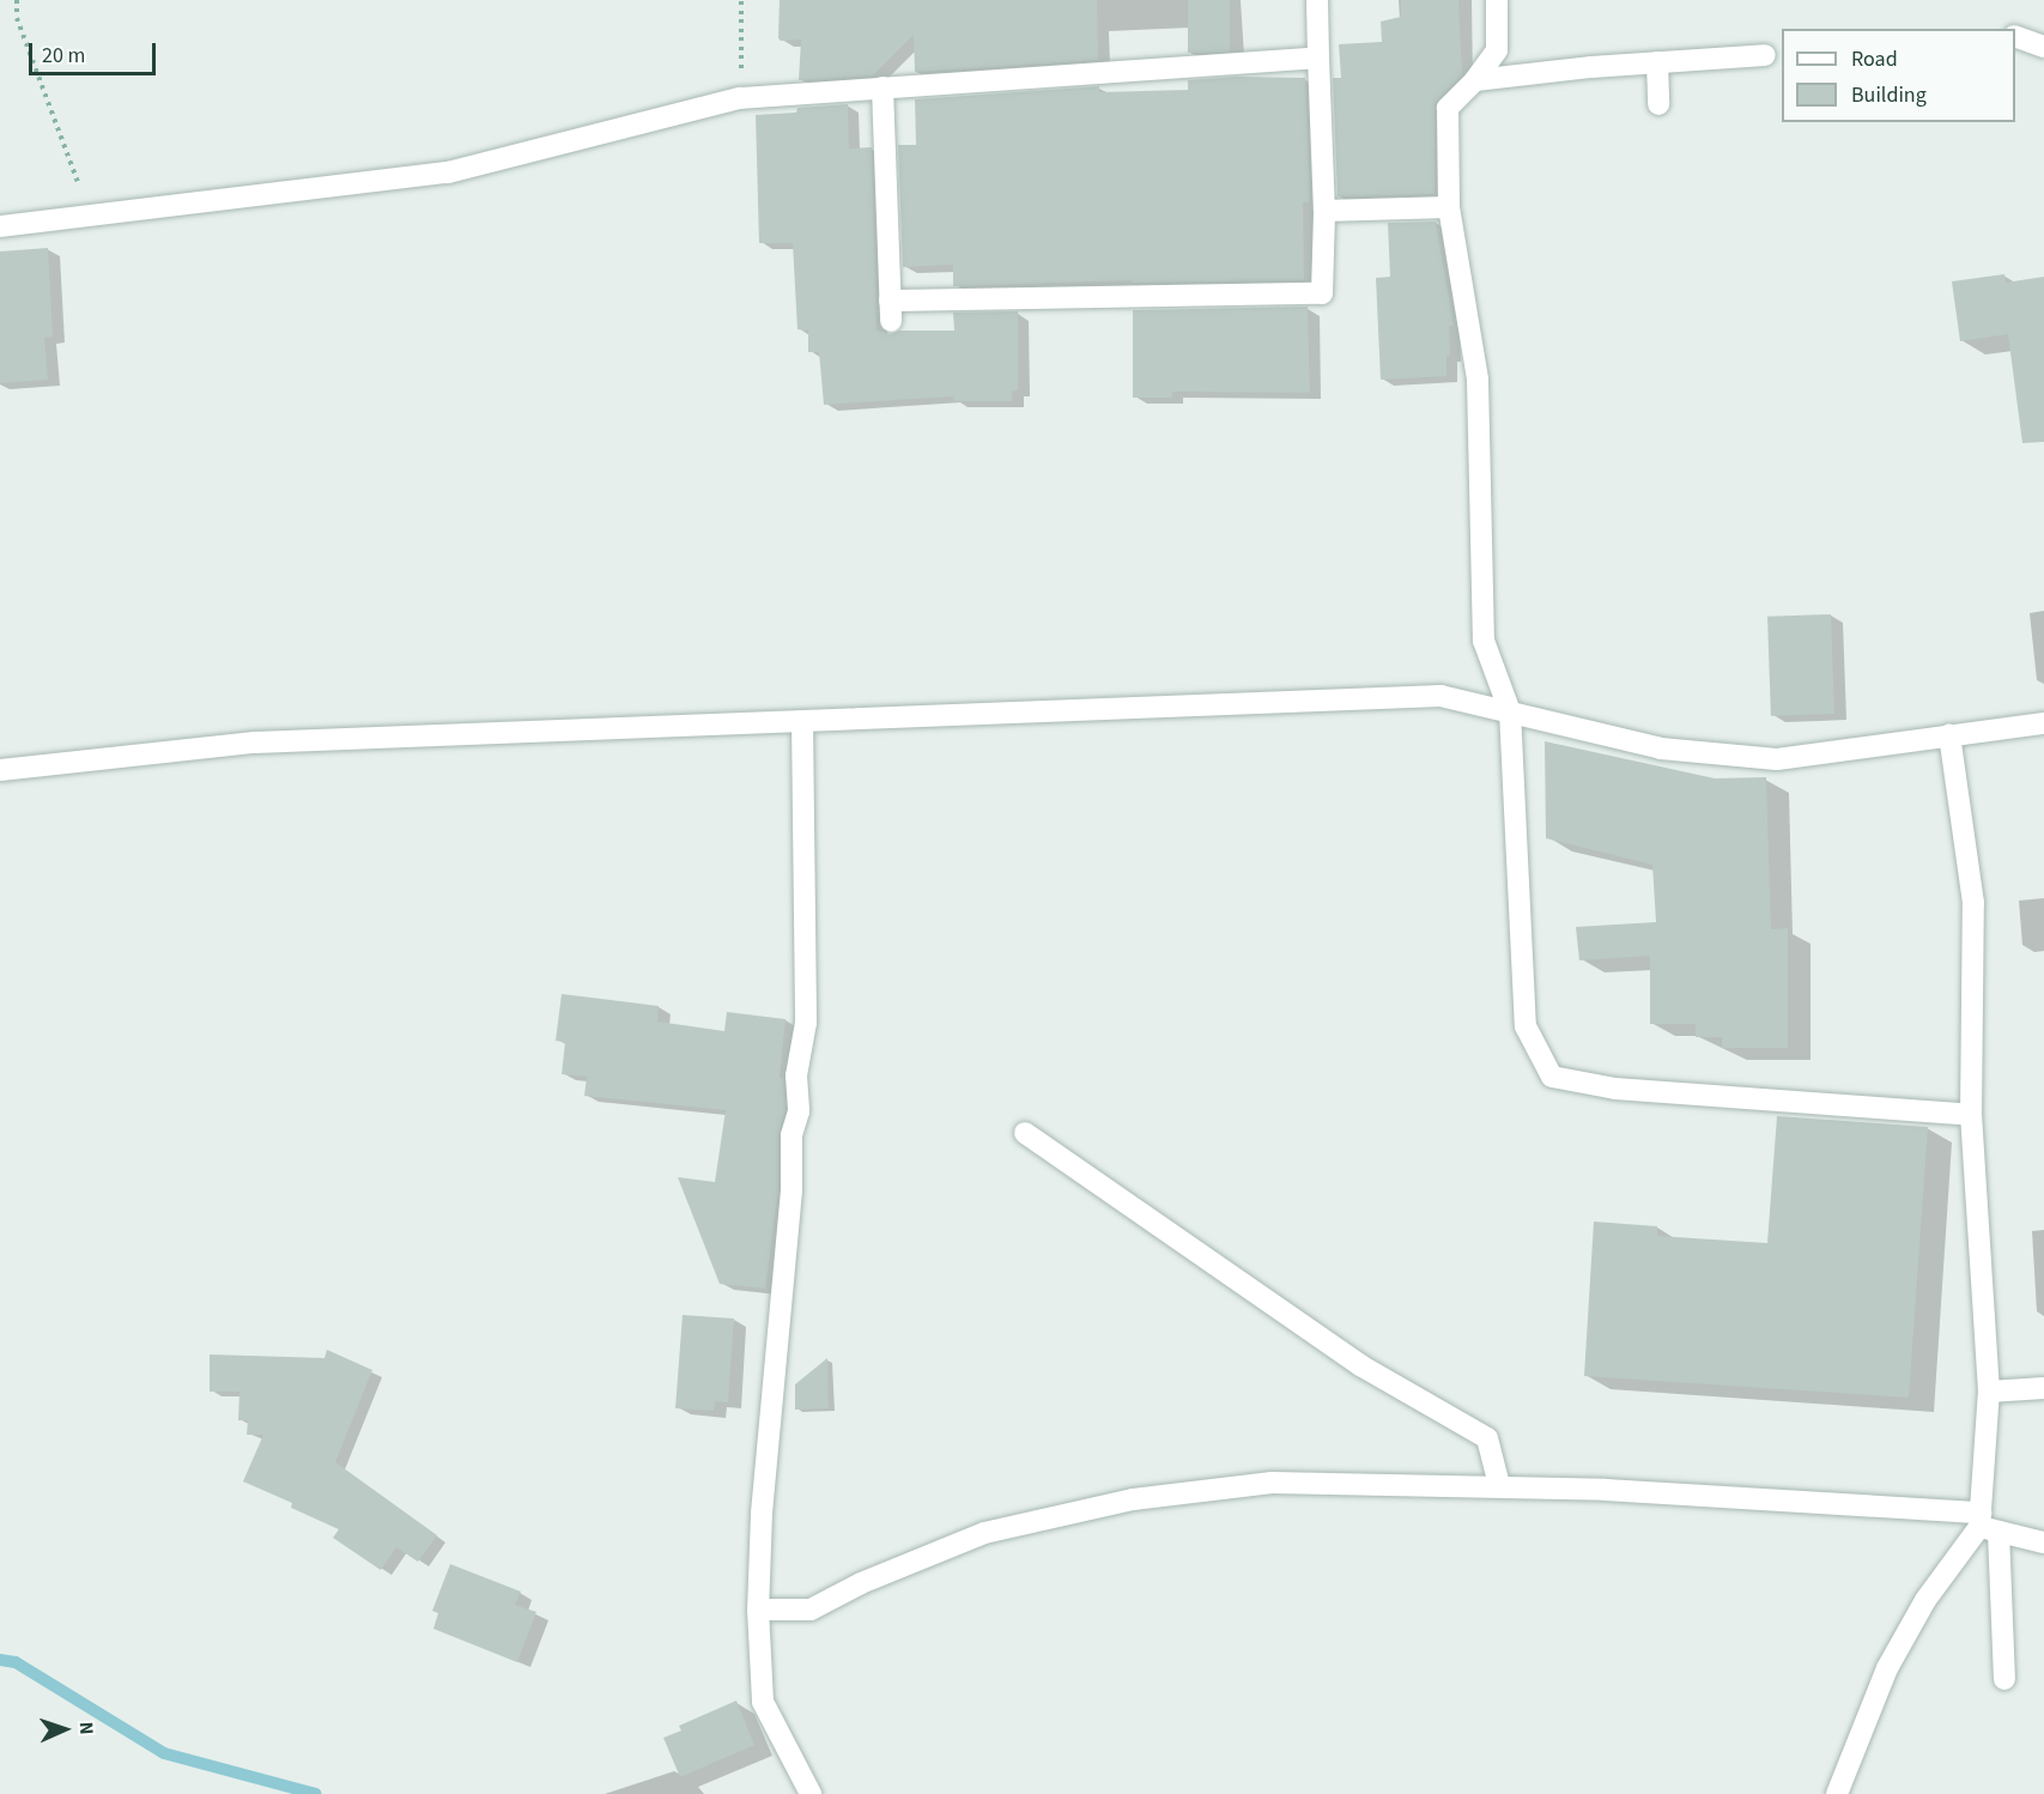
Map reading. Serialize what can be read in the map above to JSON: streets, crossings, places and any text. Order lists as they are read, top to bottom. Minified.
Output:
{"legend":["Road","Building"],"scale_bar":"20 m","north":"right"}
